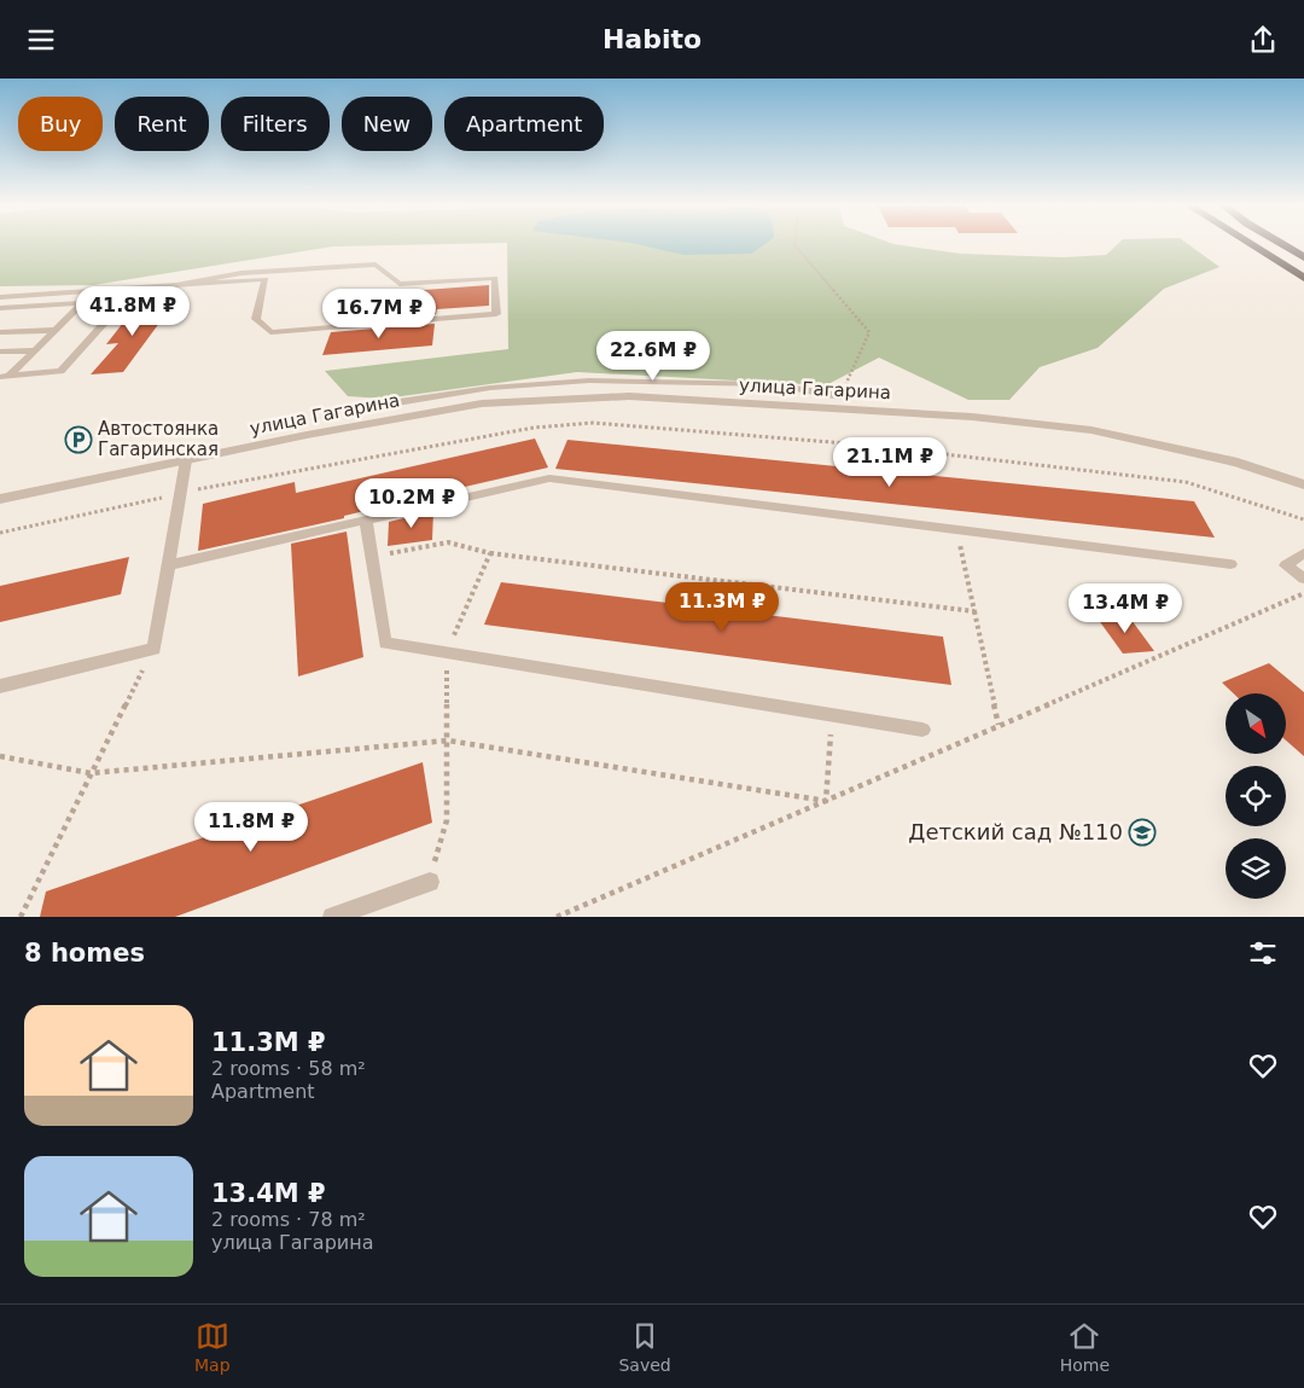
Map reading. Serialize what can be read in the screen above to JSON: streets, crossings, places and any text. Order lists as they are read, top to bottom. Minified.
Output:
{"streets":{"street":["улица Гагарина"]},"places":{"parking":["Автостоянка Гагаринская"],"school or university":["Детский сад №110"]},"north":"bottom right","page":{"header":"Habito","chip":["Buy","Rent","Filters","New","Apartment"],"price":["41.8M ₽","16.7M ₽","22.6M ₽","21.1M ₽","10.2M ₽","11.3M ₽","13.4M ₽","11.8M ₽"],"heading":"8 homes","list":[{"name":"11.3M ₽","note":"2 rooms · 58 m² · Apartment"},{"name":"13.4M ₽","note":"2 rooms · 78 m² · улица Гагарина"}],"tabs":["Map","Saved","Home"]}}
